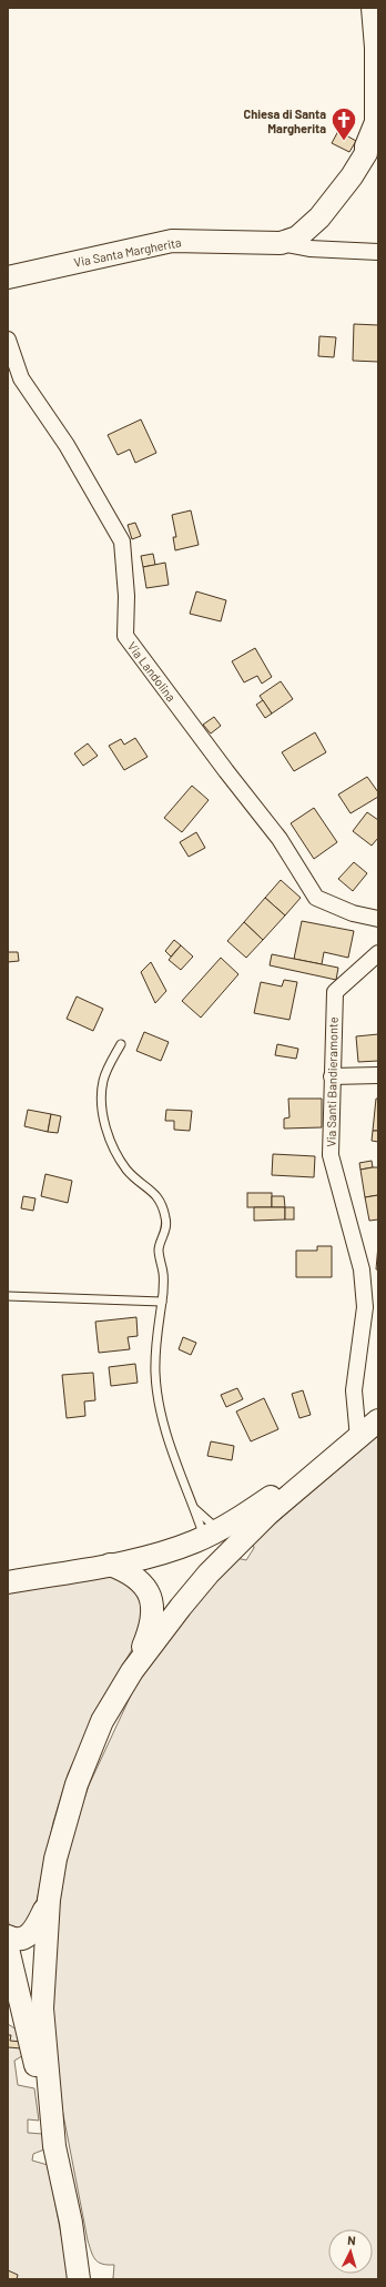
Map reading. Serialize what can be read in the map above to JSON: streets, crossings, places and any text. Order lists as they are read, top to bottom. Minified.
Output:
{"streets":{"main road":["Via Santa Margherita"],"street":["Via Landolina","Via Santi Bandieramonte"]},"places":{"church":["Chiesa di Santa Margherita"]},"north":"top"}
